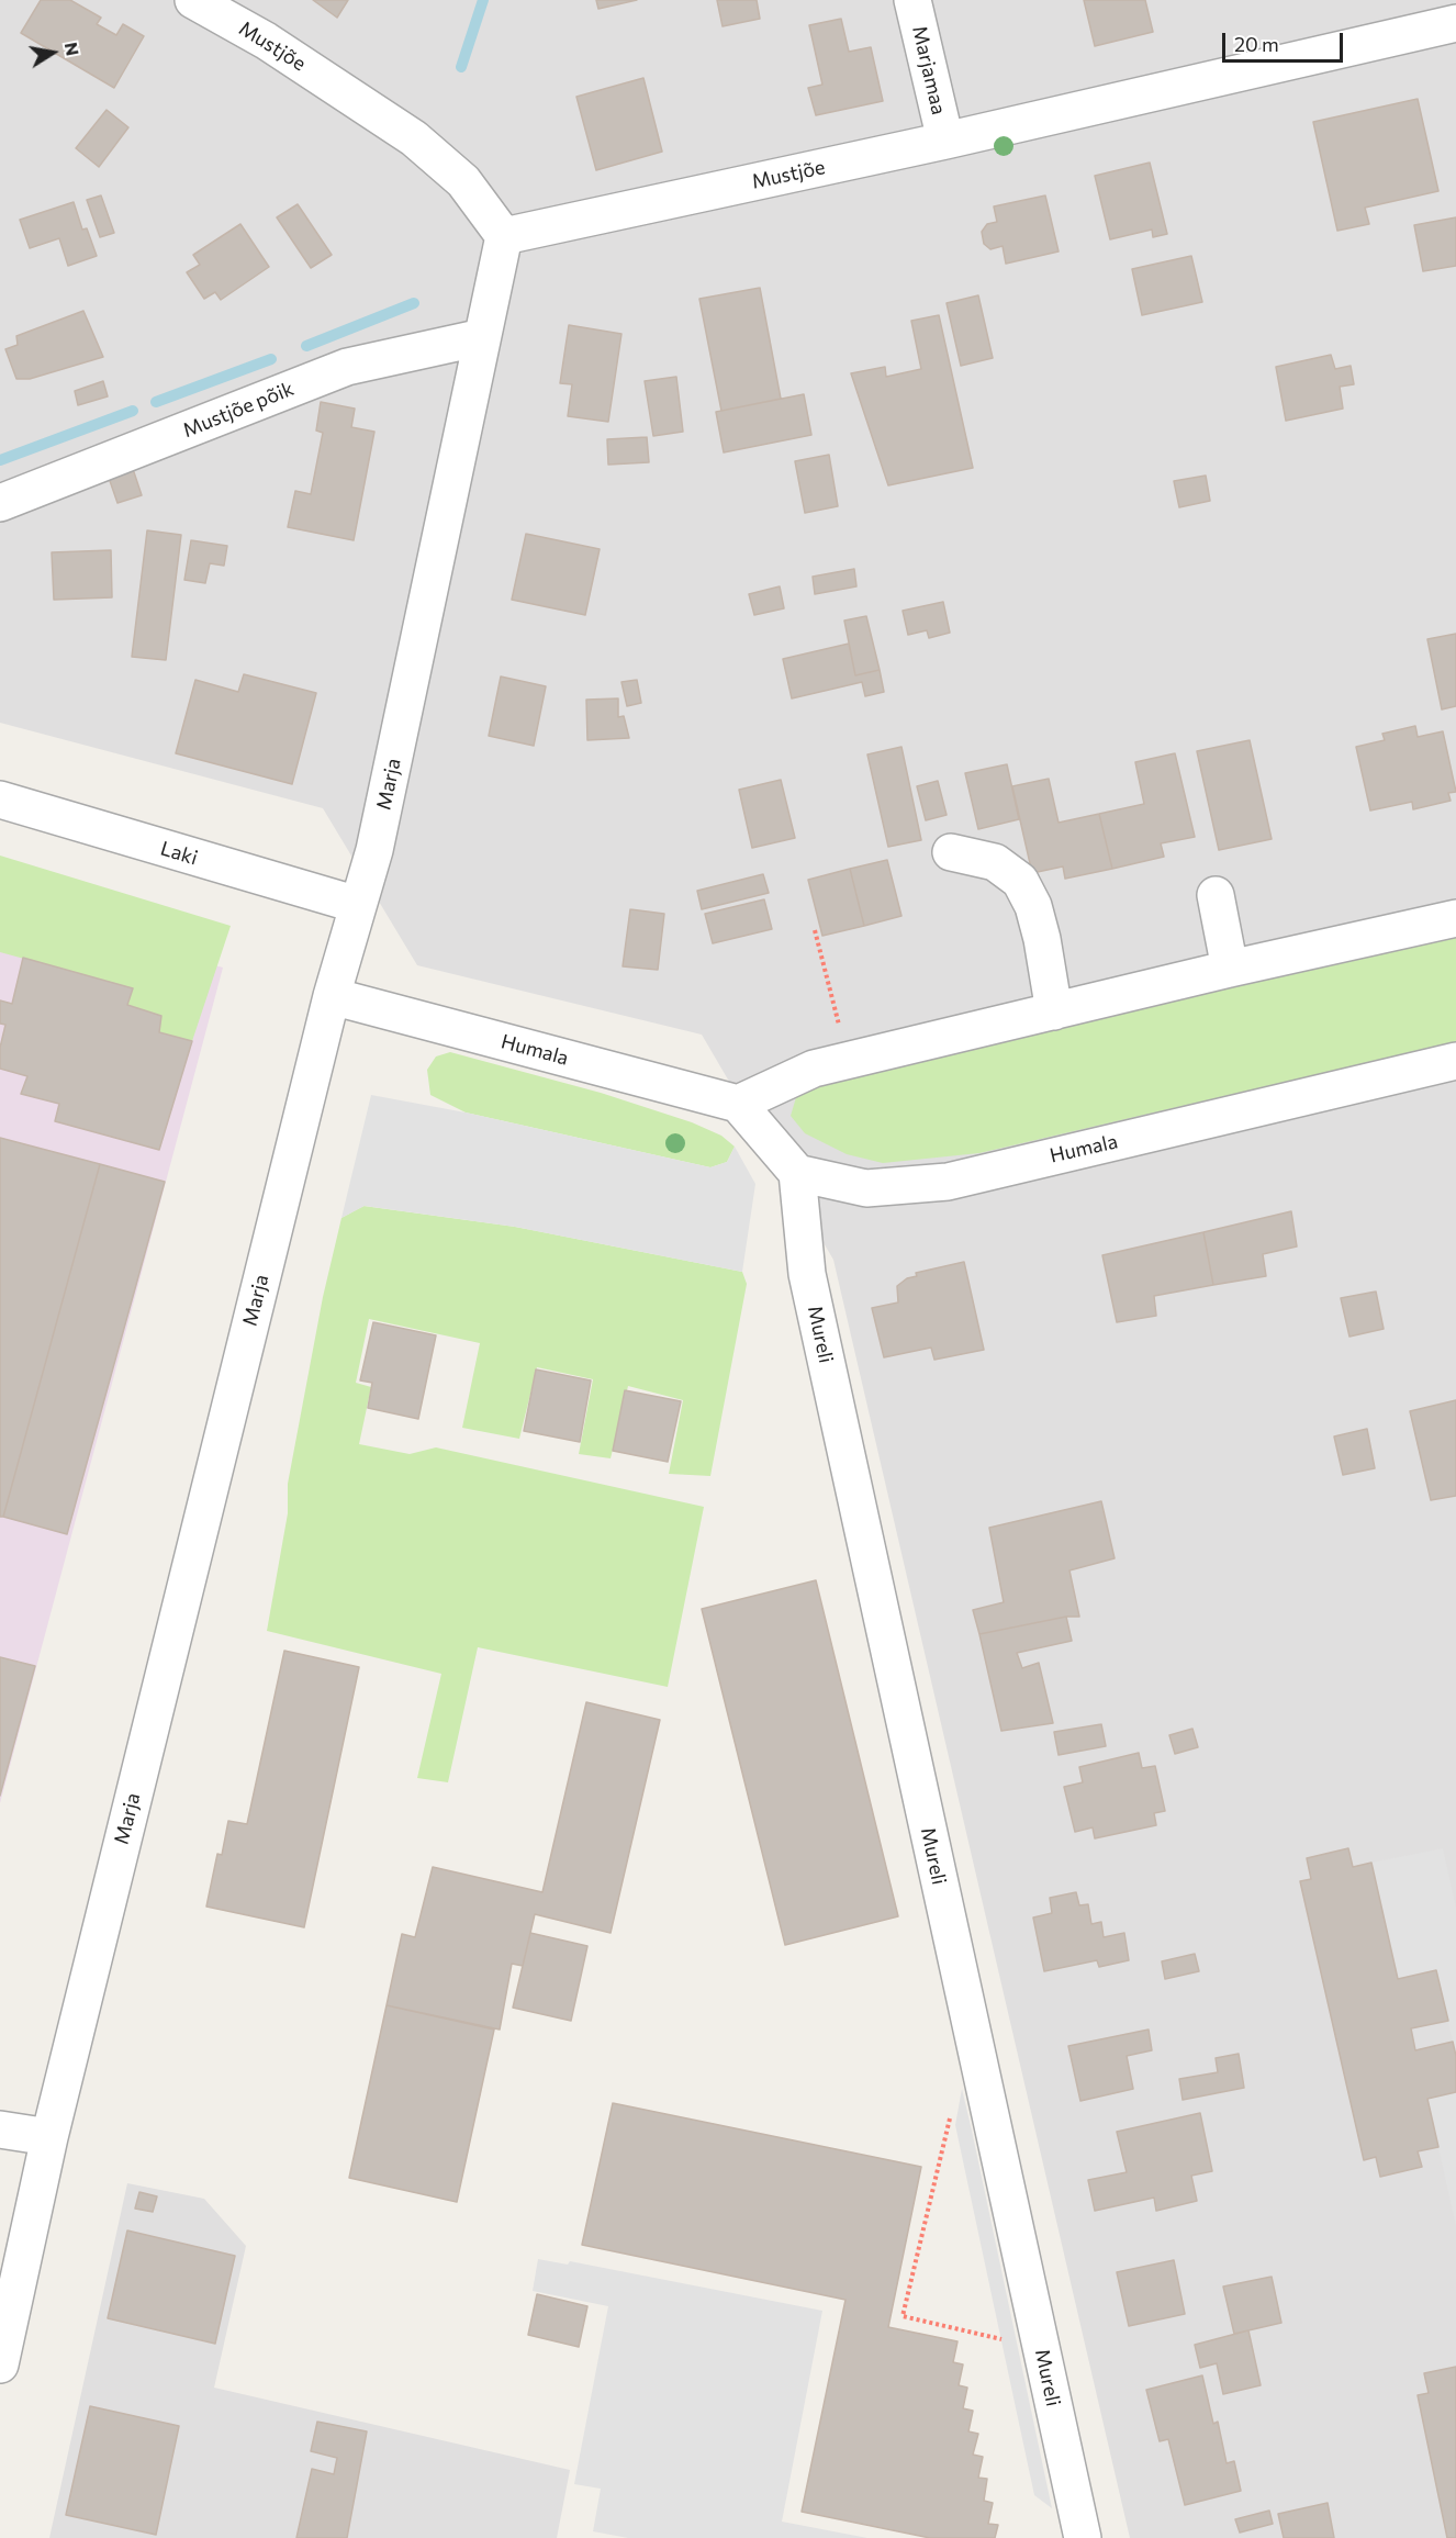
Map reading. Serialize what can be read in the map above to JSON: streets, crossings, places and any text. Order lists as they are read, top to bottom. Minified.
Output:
{"streets":{"street":["Mustjõe","Marjamaa","Mustjõe põik","Marja","Laki","Humala","Mureli"]},"crossings":[["Mustjõe","Marjamaa"],["Mustjõe","Marja"],["Mustjõe põik","Marja"],["Marja","Laki"],["Marja","Humala"],["Humala","Mureli"]],"scale_bar":"20 m","north":"right"}
